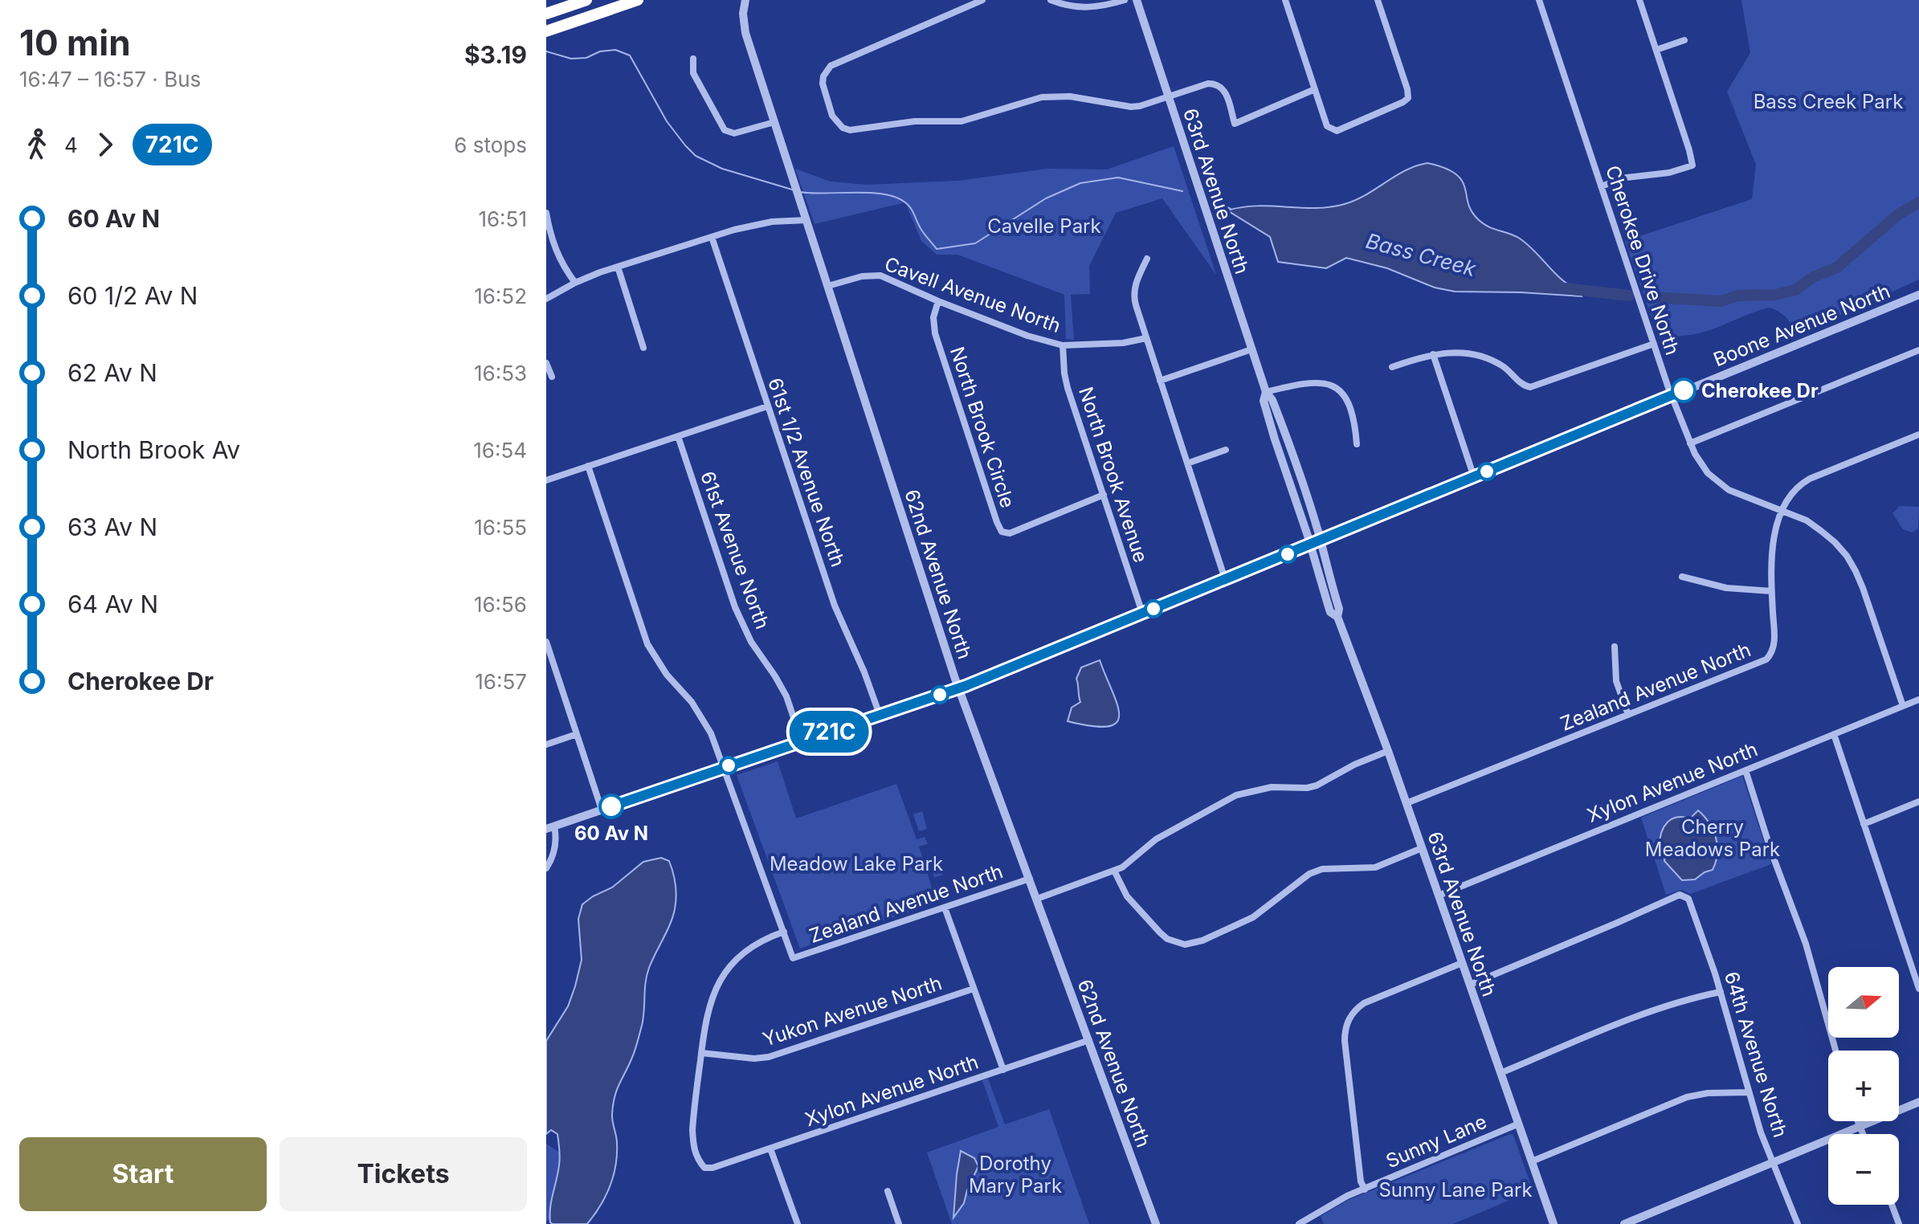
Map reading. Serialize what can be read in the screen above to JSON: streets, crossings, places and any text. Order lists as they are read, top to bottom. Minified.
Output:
{"streets":{"street":["63rd Avenue North","Cherokee Drive North","Cavell Avenue North","Boone Avenue North","North Brook Circle","61st 1/2 Avenue North","North Brook Avenue","61st Avenue North","62nd Avenue North","Zealand Avenue North","Xylon Avenue North","Yukon Avenue North","64th Avenue North","Sunny Lane"]},"crossings":[["63rd Avenue North","Boone Avenue North"],["63rd Avenue North","Zealand Avenue North"],["63rd Avenue North","Xylon Avenue North"],["63rd Avenue North","64th Avenue North"],["63rd Avenue North","Sunny Lane"],["Cherokee Drive North","Boone Avenue North"],["Cherokee Drive North","Zealand Avenue North"],["Cherokee Drive North","Xylon Avenue North"],["Cavell Avenue North","North Brook Circle"],["Cavell Avenue North","North Brook Avenue"],["Cavell Avenue North","62nd Avenue North"],["Boone Avenue North","61st 1/2 Avenue North"],["Boone Avenue North","North Brook Avenue"],["Boone Avenue North","61st Avenue North"],["Boone Avenue North","62nd Avenue North"],["North Brook Circle","North Brook Avenue"],["62nd Avenue North","Zealand Avenue North"],["62nd Avenue North","Xylon Avenue North"],["Xylon Avenue North","Yukon Avenue North"]],"water":["Bass Creek"],"parks":["Bass Creek Park","Cavelle Park","Cherry Meadows Park","Meadow Lake Park","Dorothy Mary Park","Sunny Lane Park"],"places":["Cherokee Dr","60 Av N"],"lines":["bus line 721C"],"north":"right","page":{"heading":["10 min","16:47 – 16:57 · Bus","$3.19"],"on_map":"721C","legs":["4","721C","6 stops"],"list":[{"name":"60 Av N","value":"16:51"},{"name":"60 1/2 Av N","value":"16:52"},{"name":"62 Av N","value":"16:53"},{"name":"North Brook Av","value":"16:54"},{"name":"63 Av N","value":"16:55"},{"name":"64 Av N","value":"16:56"},{"name":"Cherokee Dr","value":"16:57"}],"map_buttons":["+","−"],"buttons":["Start","Tickets"]}}
